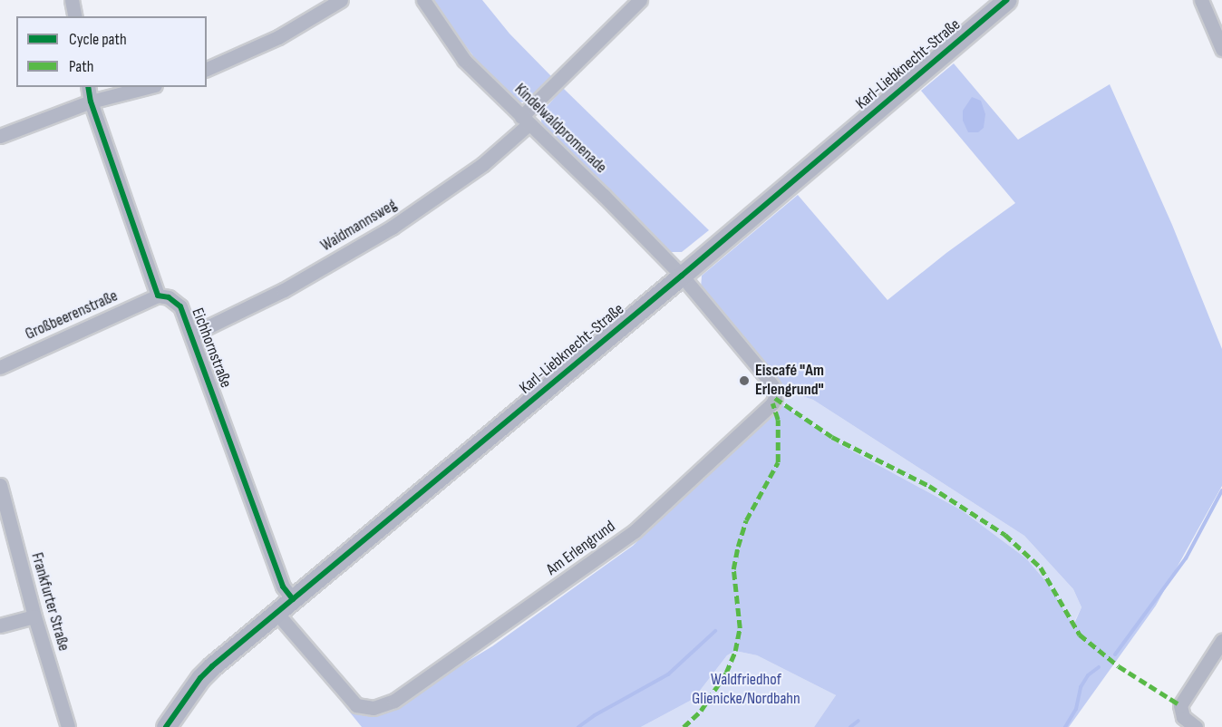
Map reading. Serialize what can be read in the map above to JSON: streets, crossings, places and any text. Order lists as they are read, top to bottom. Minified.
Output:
{"streets":{"street":["Karl-Liebknecht-Straße","Kindelwaldpromenade","Waidmannsweg","Großbeerenstraße","Eichhornstraße","Am Erlengrund","Frankfurter Straße"]},"crossings":[["Karl-Liebknecht-Straße","Kindelwaldpromenade"],["Karl-Liebknecht-Straße","Eichhornstraße"],["Karl-Liebknecht-Straße","Am Erlengrund"],["Kindelwaldpromenade","Waidmannsweg"],["Kindelwaldpromenade","Am Erlengrund"],["Waidmannsweg","Eichhornstraße"],["Großbeerenstraße","Eichhornstraße"]],"parks":["Waldfriedhof Glienicke/Nordbahn"],"places":["Eiscafé \"Am Erlengrund\""],"legend":["Cycle path","Path"]}
